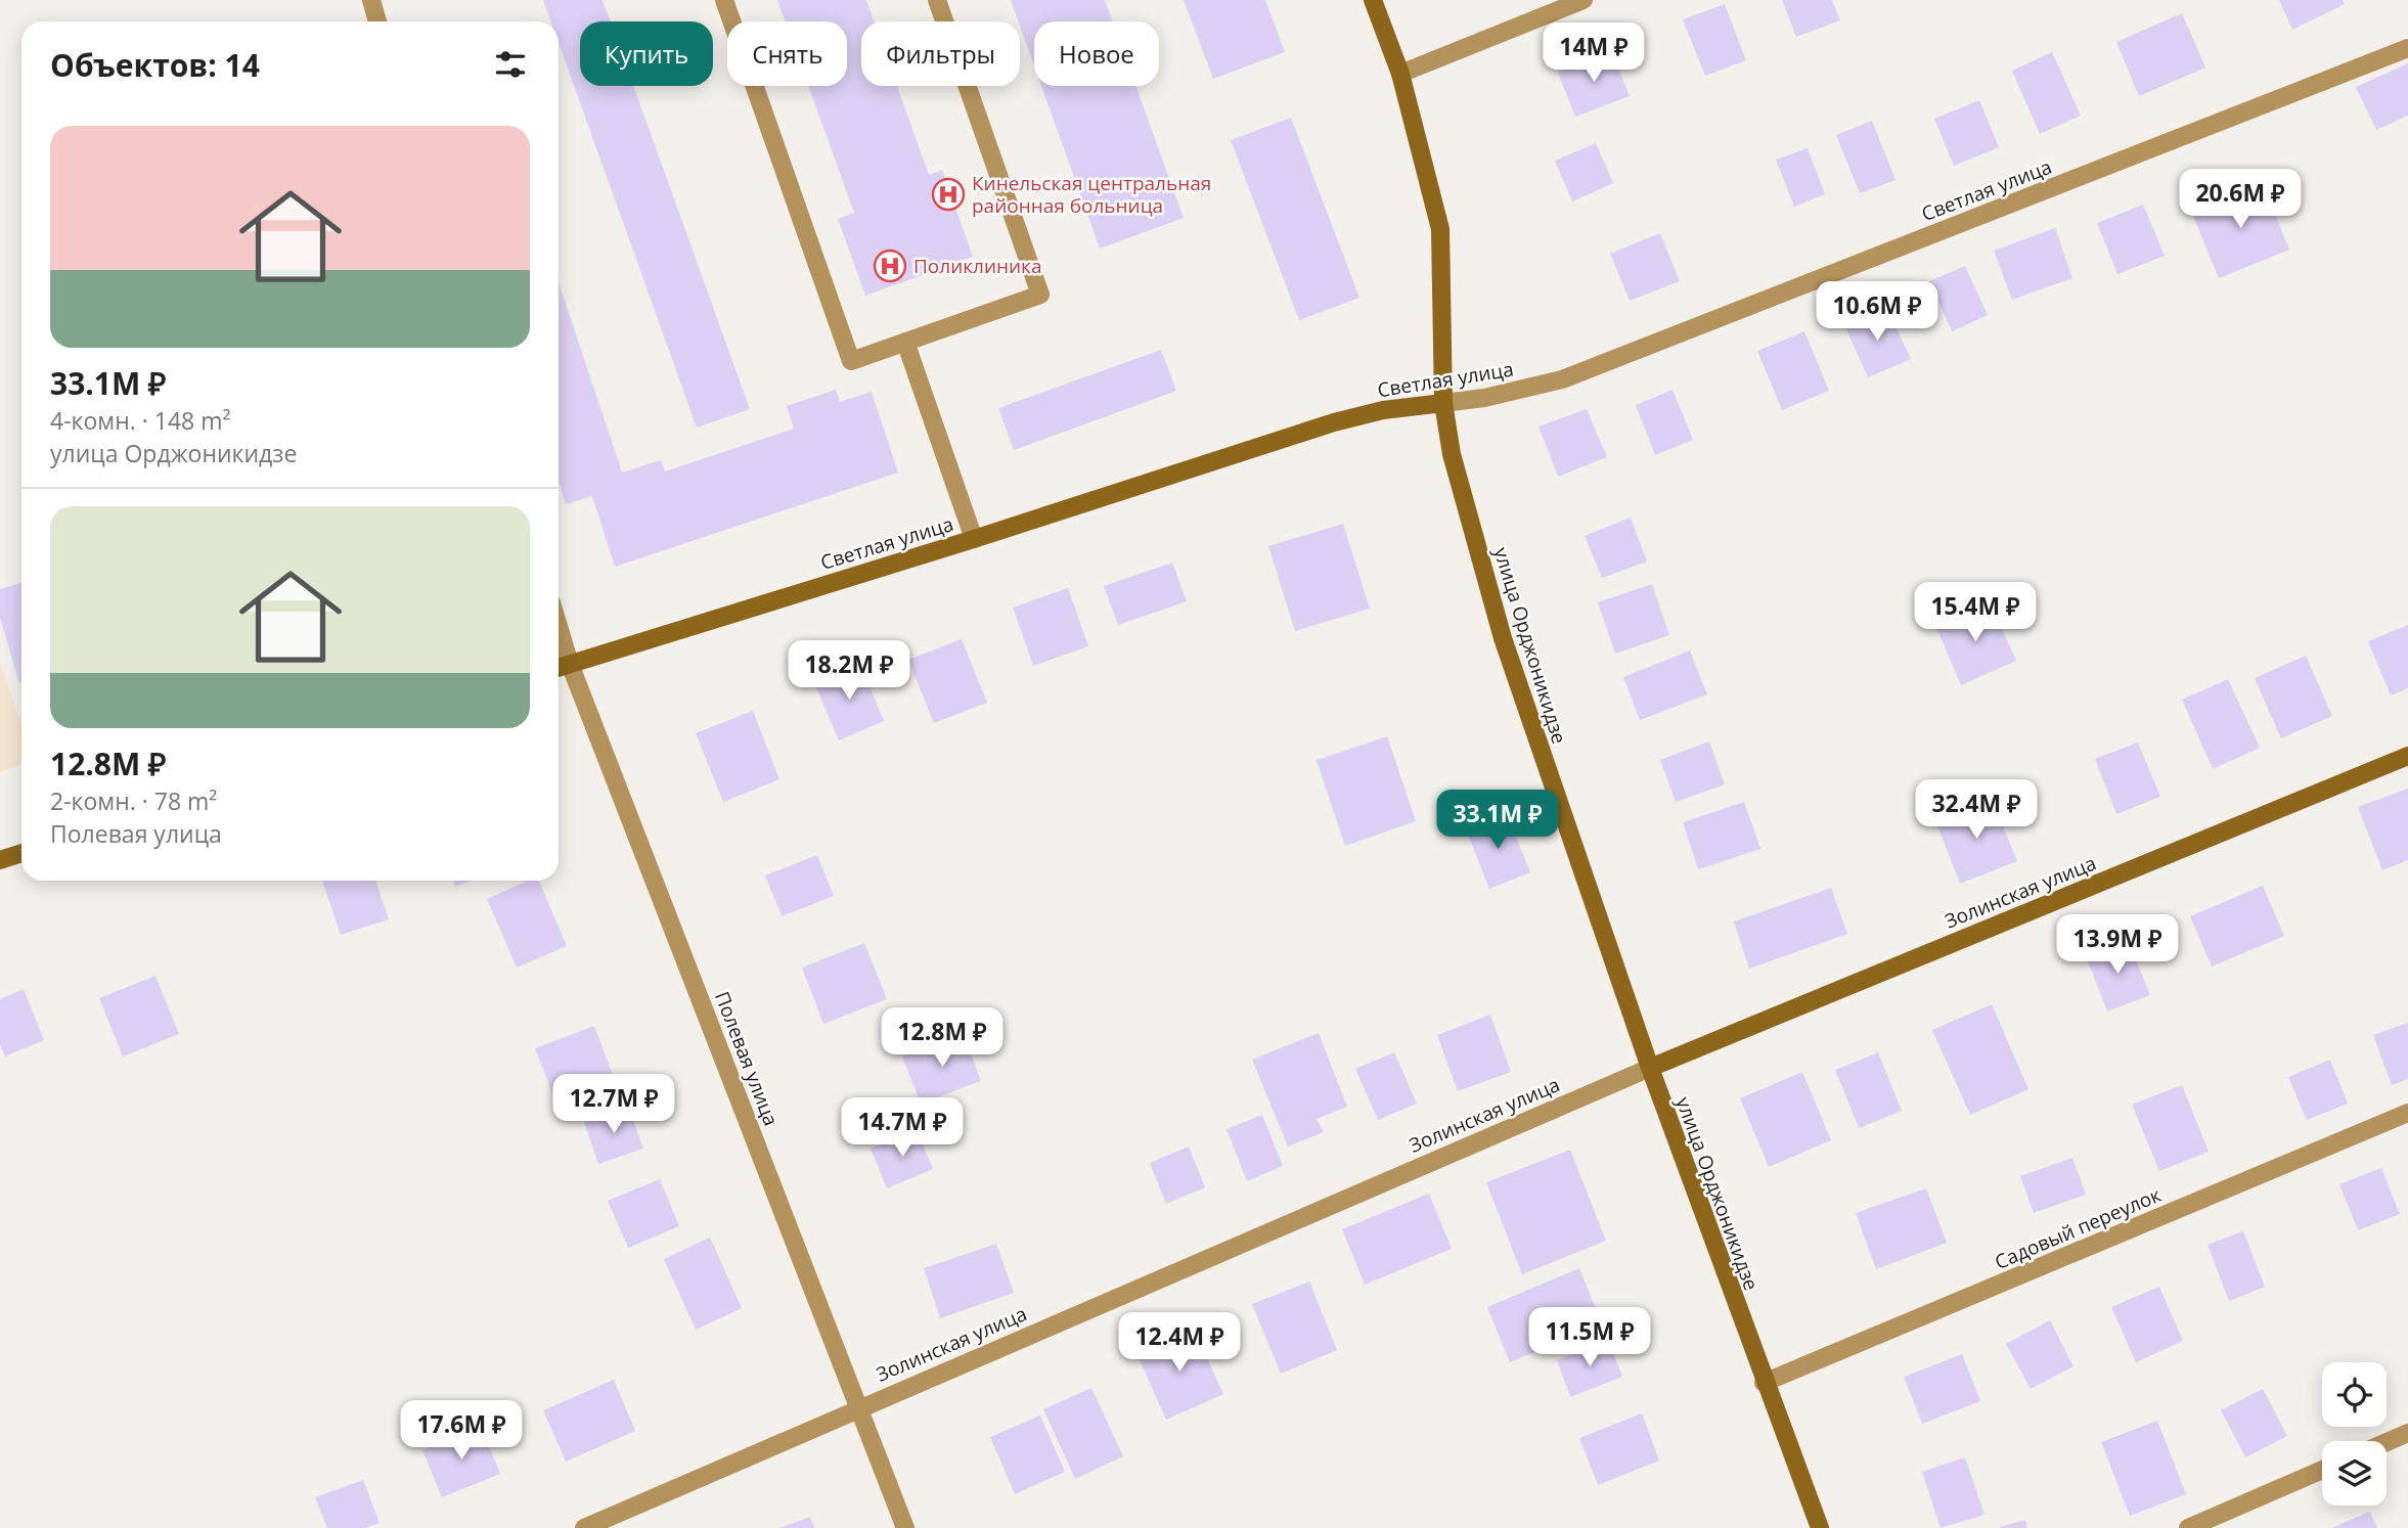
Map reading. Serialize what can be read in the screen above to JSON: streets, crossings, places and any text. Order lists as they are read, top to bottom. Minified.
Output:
{"streets":{"main road":["Светлая улица","улица Орджоникидзе","Золинская улица"],"street":["Полевая улица","Садовый переулок"]},"crossings":[["Светлая улица","улица Орджоникидзе"],["Светлая улица","Полевая улица"],["улица Орджоникидзе","Золинская улица"],["улица Орджоникидзе","Садовый переулок"],["Золинская улица","Полевая улица"]],"places":{"hospital":["Кинельская центральная районная больница","Поликлиника"]},"page":{"chip":["Купить","Снять","Фильтры","Новое"],"heading":"Объектов: 14","price":["14M ₽","20.6M ₽","10.6M ₽","15.4M ₽","18.2M ₽","32.4M ₽","33.1M ₽","13.9M ₽","12.8M ₽","12.7M ₽","14.7M ₽","11.5M ₽","12.4M ₽","17.6M ₽"],"list":[{"name":"33.1M ₽","note":"4-комн. · 148 m² · улица Орджоникидзе"},{"name":"12.8M ₽","note":"2-комн. · 78 m² · Полевая улица"}]}}
